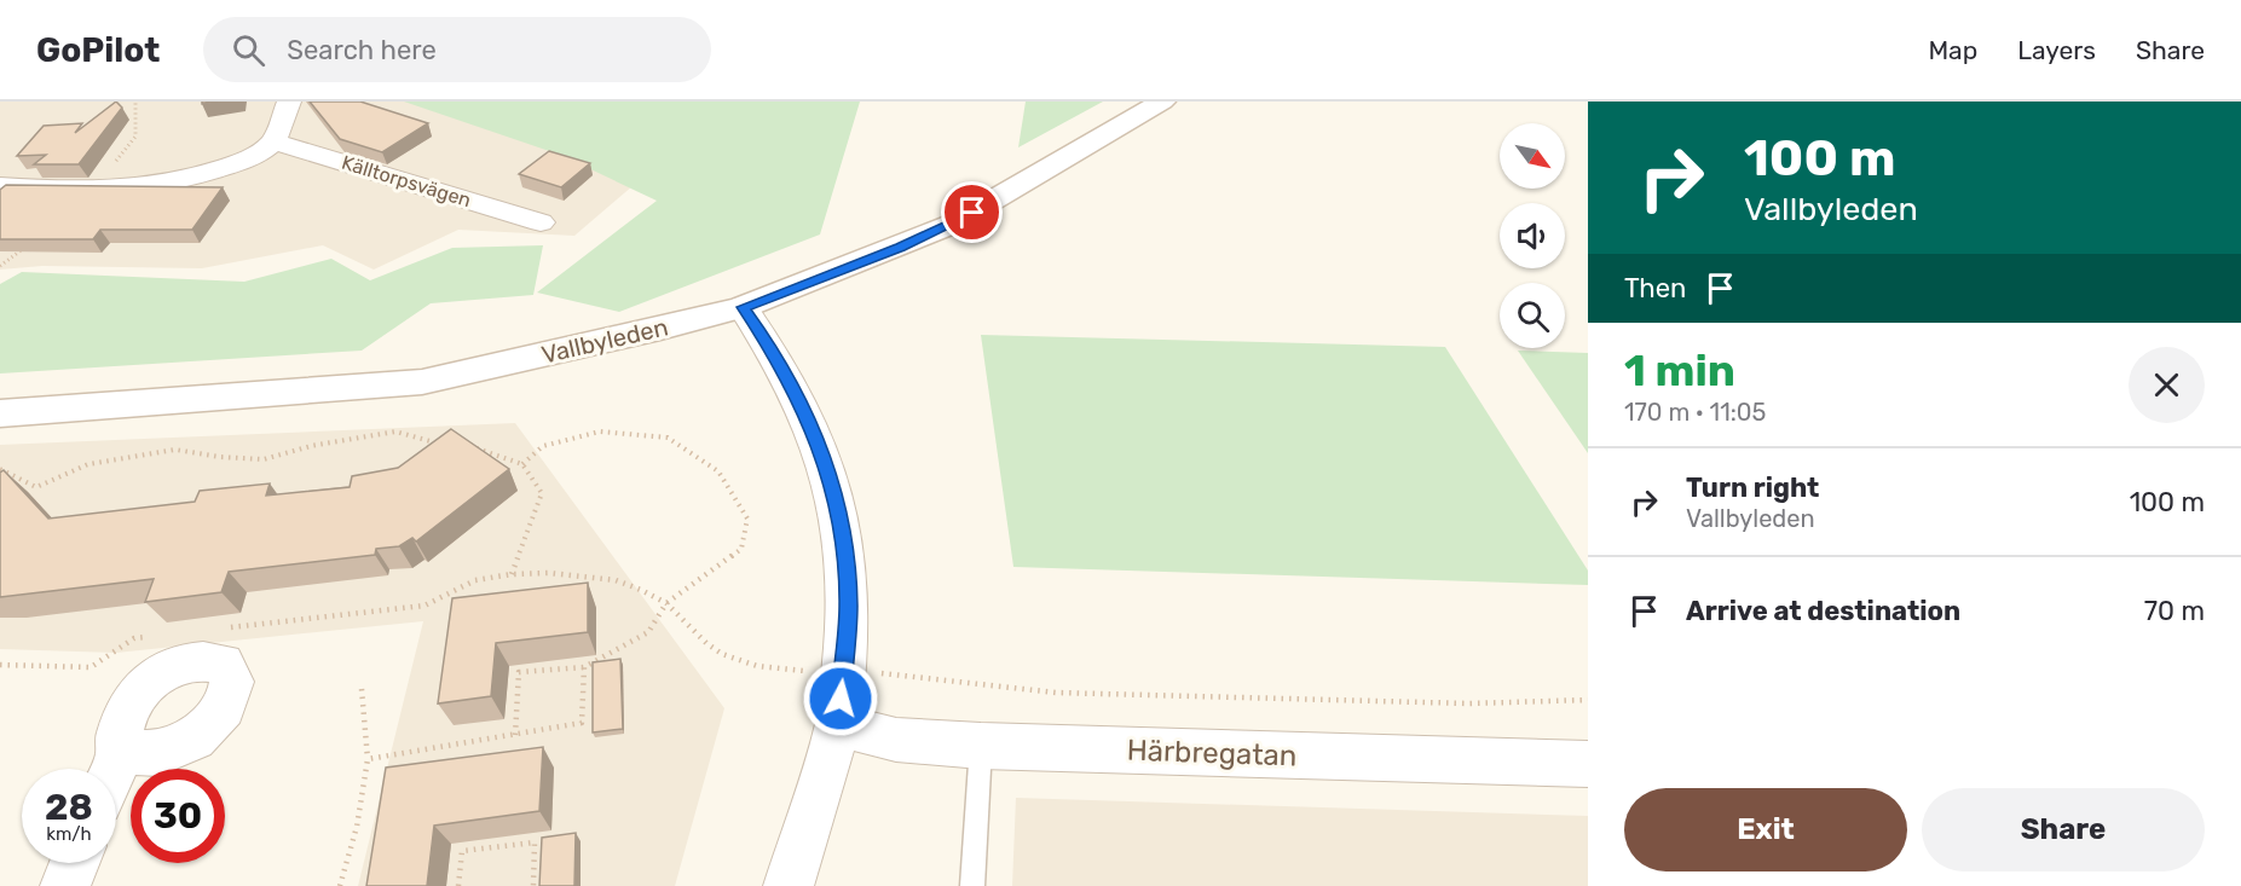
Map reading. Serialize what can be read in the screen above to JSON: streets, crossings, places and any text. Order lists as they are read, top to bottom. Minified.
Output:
{"streets":{"main road":["Vallbyleden"],"street":["Källtorpsvägen","Härbregatan"]},"north":"bottom right","page":{"header":"GoPilot","search":"Search here","nav":["Map","Layers","Share"],"turn":["100 m","Vallbyleden"],"then":"Then","heading":["1 min","170 m · 11:05"],"list":[{"name":"Turn right","note":"Vallbyleden","value":"100 m"},{"name":"Arrive at destination","value":"70 m"}],"speed":"28 km/h","limit":"30","buttons":["Exit","Share"]}}
